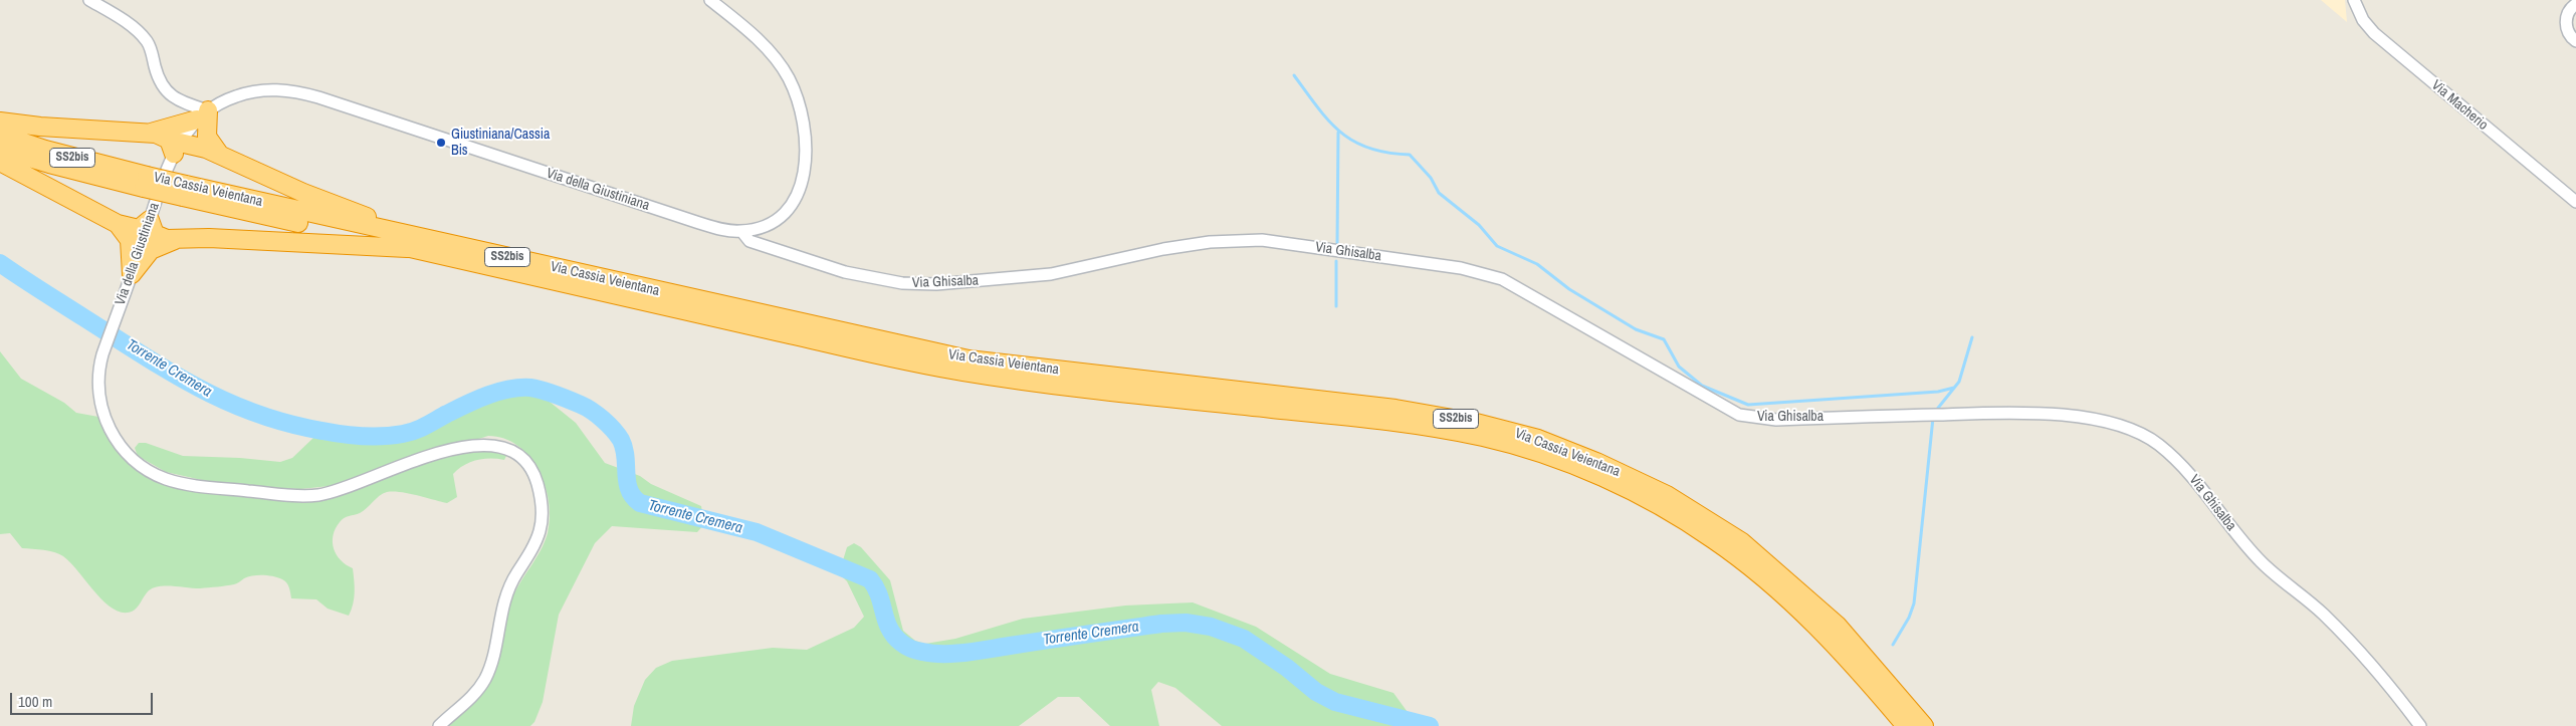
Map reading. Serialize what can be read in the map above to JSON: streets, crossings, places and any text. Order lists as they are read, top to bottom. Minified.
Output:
{"streets":{"highway":["SS2bis","Via Cassia Veientana"],"street":["Via Macherio","Via della Giustiniana","Via Ghisalba"]},"crossings":[["Via della Giustiniana","Via Ghisalba"]],"water":["Torrente Cremera"],"places":["Giustiniana/Cassia Bis"],"scale_bar":"100 m"}
